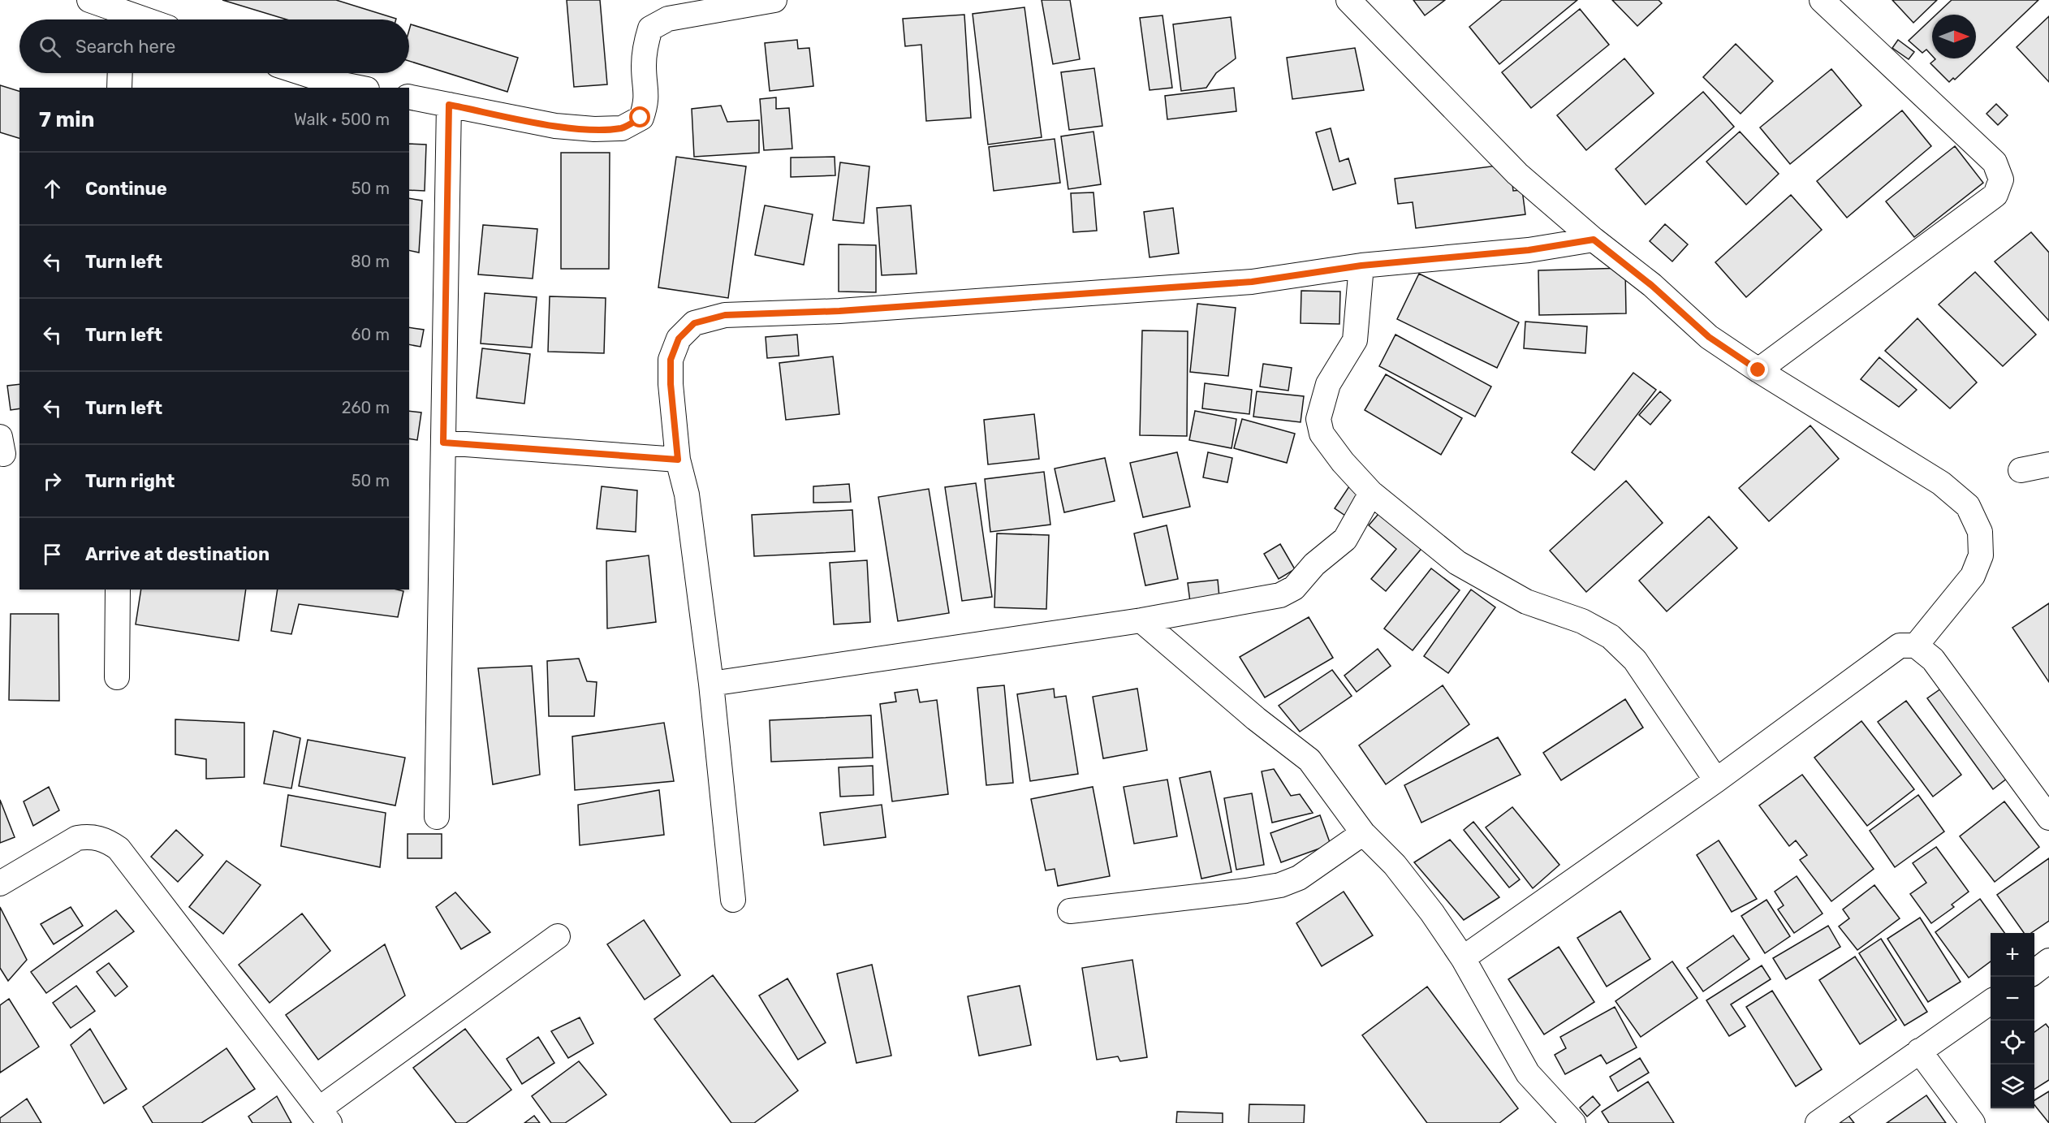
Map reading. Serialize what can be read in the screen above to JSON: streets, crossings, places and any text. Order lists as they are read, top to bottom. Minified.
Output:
{"north":"right","page":{"search":"Search here","heading":["7 min","Walk · 500 m"],"list":[["Continue","50 m"],["Turn left","80 m"],["Turn left","60 m"],["Turn left","260 m"],["Turn right","50 m"],"Arrive at destination"],"map_buttons":["+","−"]}}
